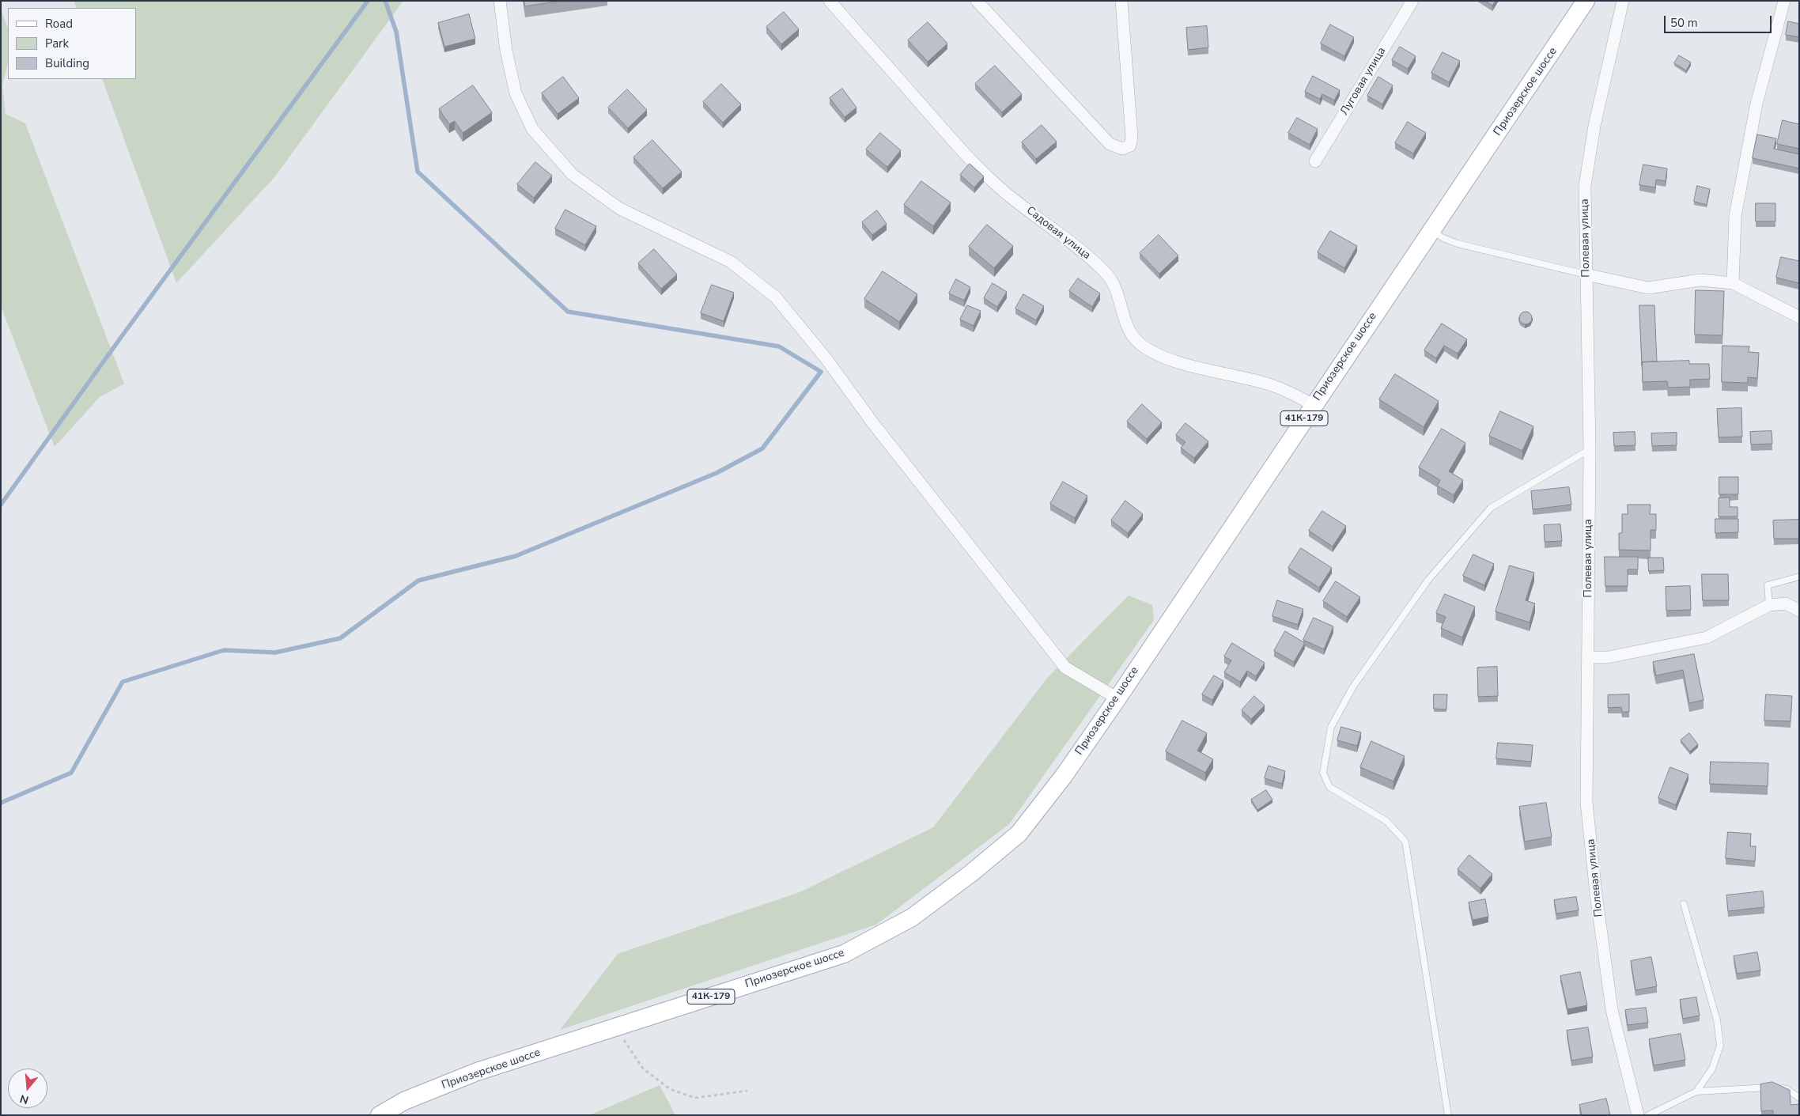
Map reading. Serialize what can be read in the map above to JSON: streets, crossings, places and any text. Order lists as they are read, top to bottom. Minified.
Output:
{"streets":{"main road":["Приозерское шоссе","41К-179"],"street":["Луговая улица","Садовая улица","Полевая улица"]},"crossings":[["Приозерское шоссе","Садовая улица"]],"legend":["Road","Park","Building"],"scale_bar":"50 m","north":"bottom"}
